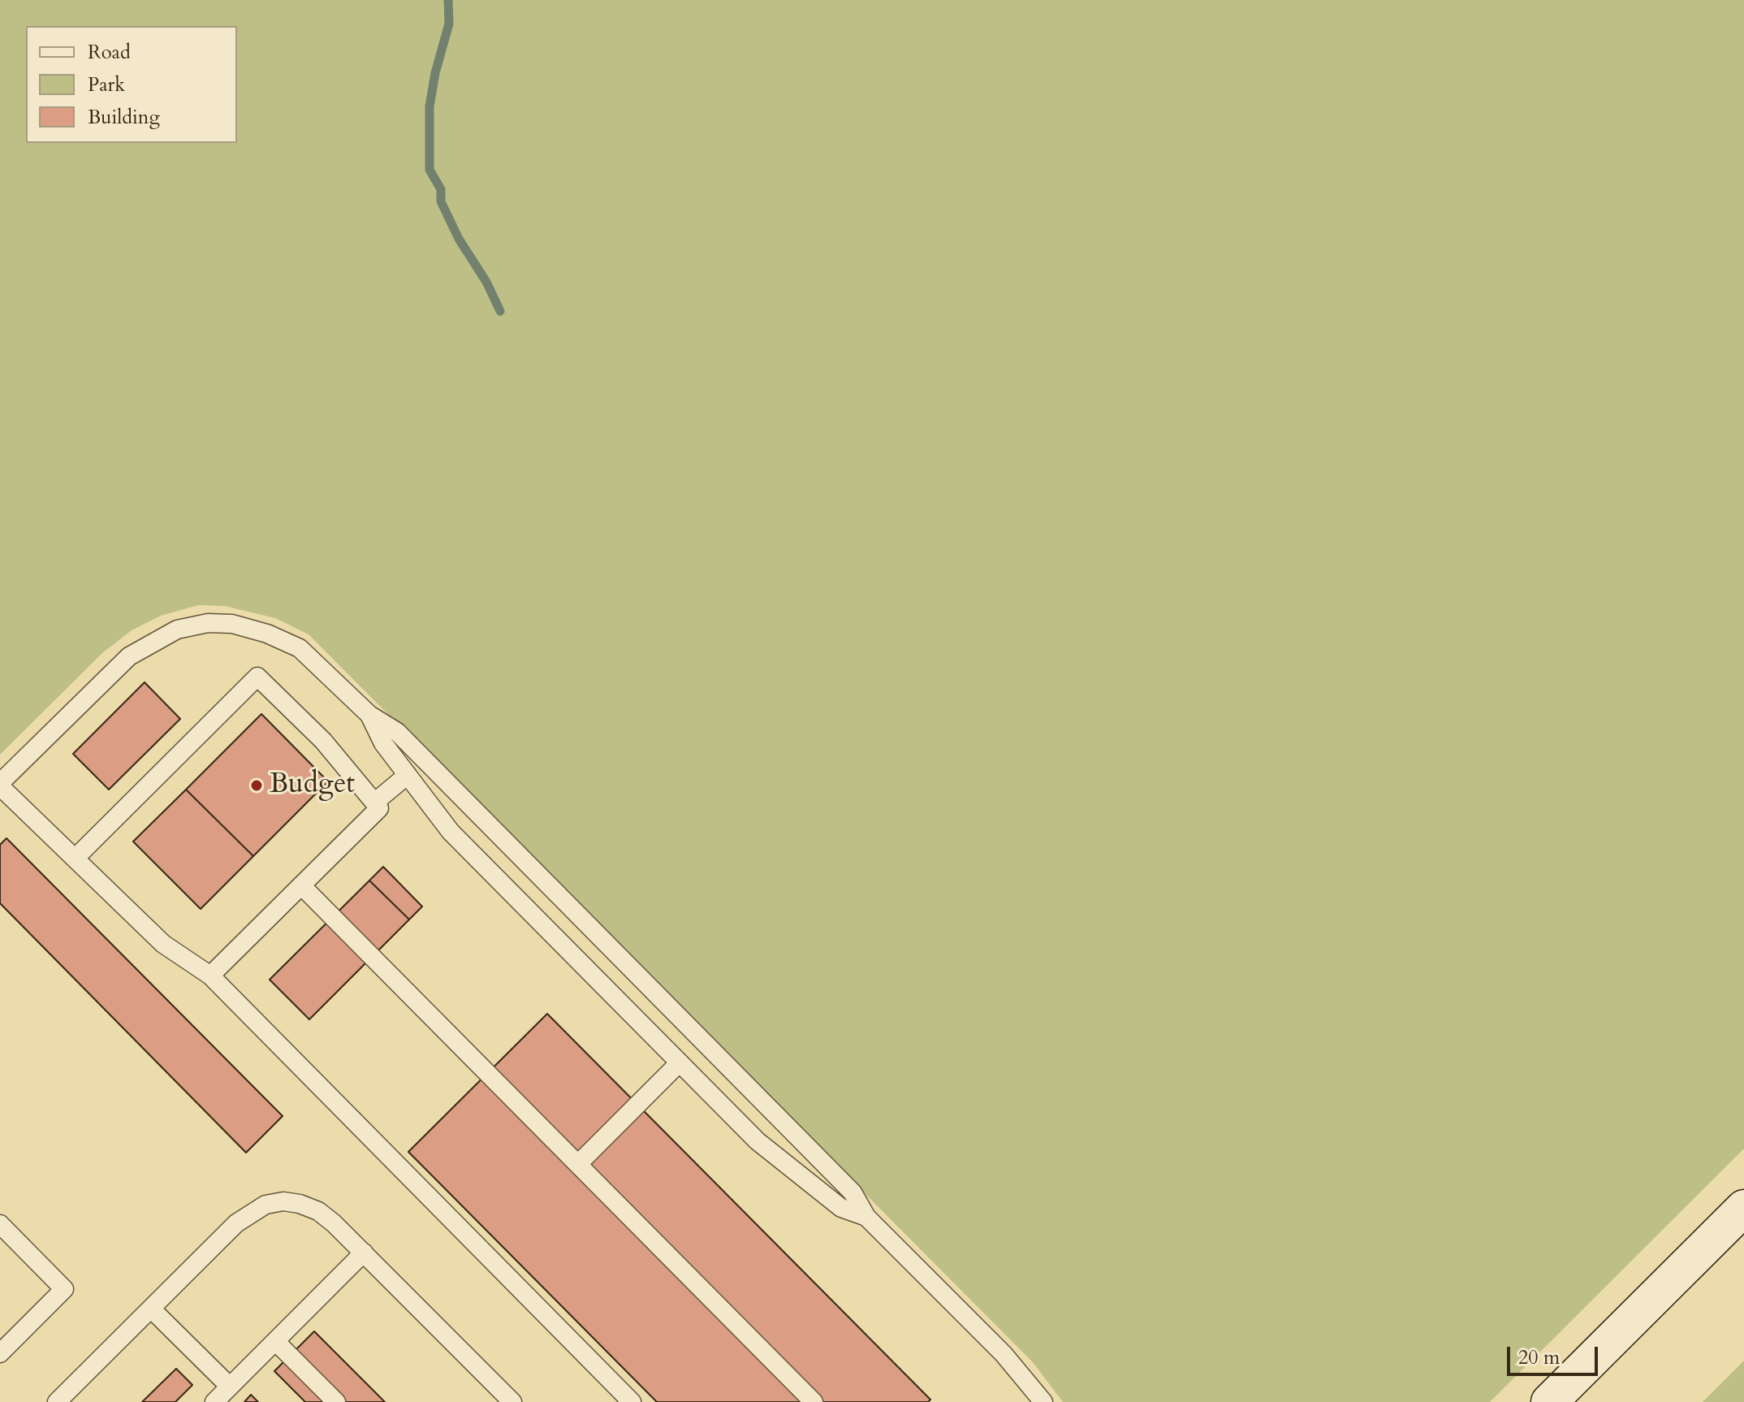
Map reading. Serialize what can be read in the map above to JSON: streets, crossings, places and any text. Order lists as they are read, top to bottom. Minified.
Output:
{"places":["Budget"],"legend":["Road","Park","Building"],"scale_bar":"20 m"}
